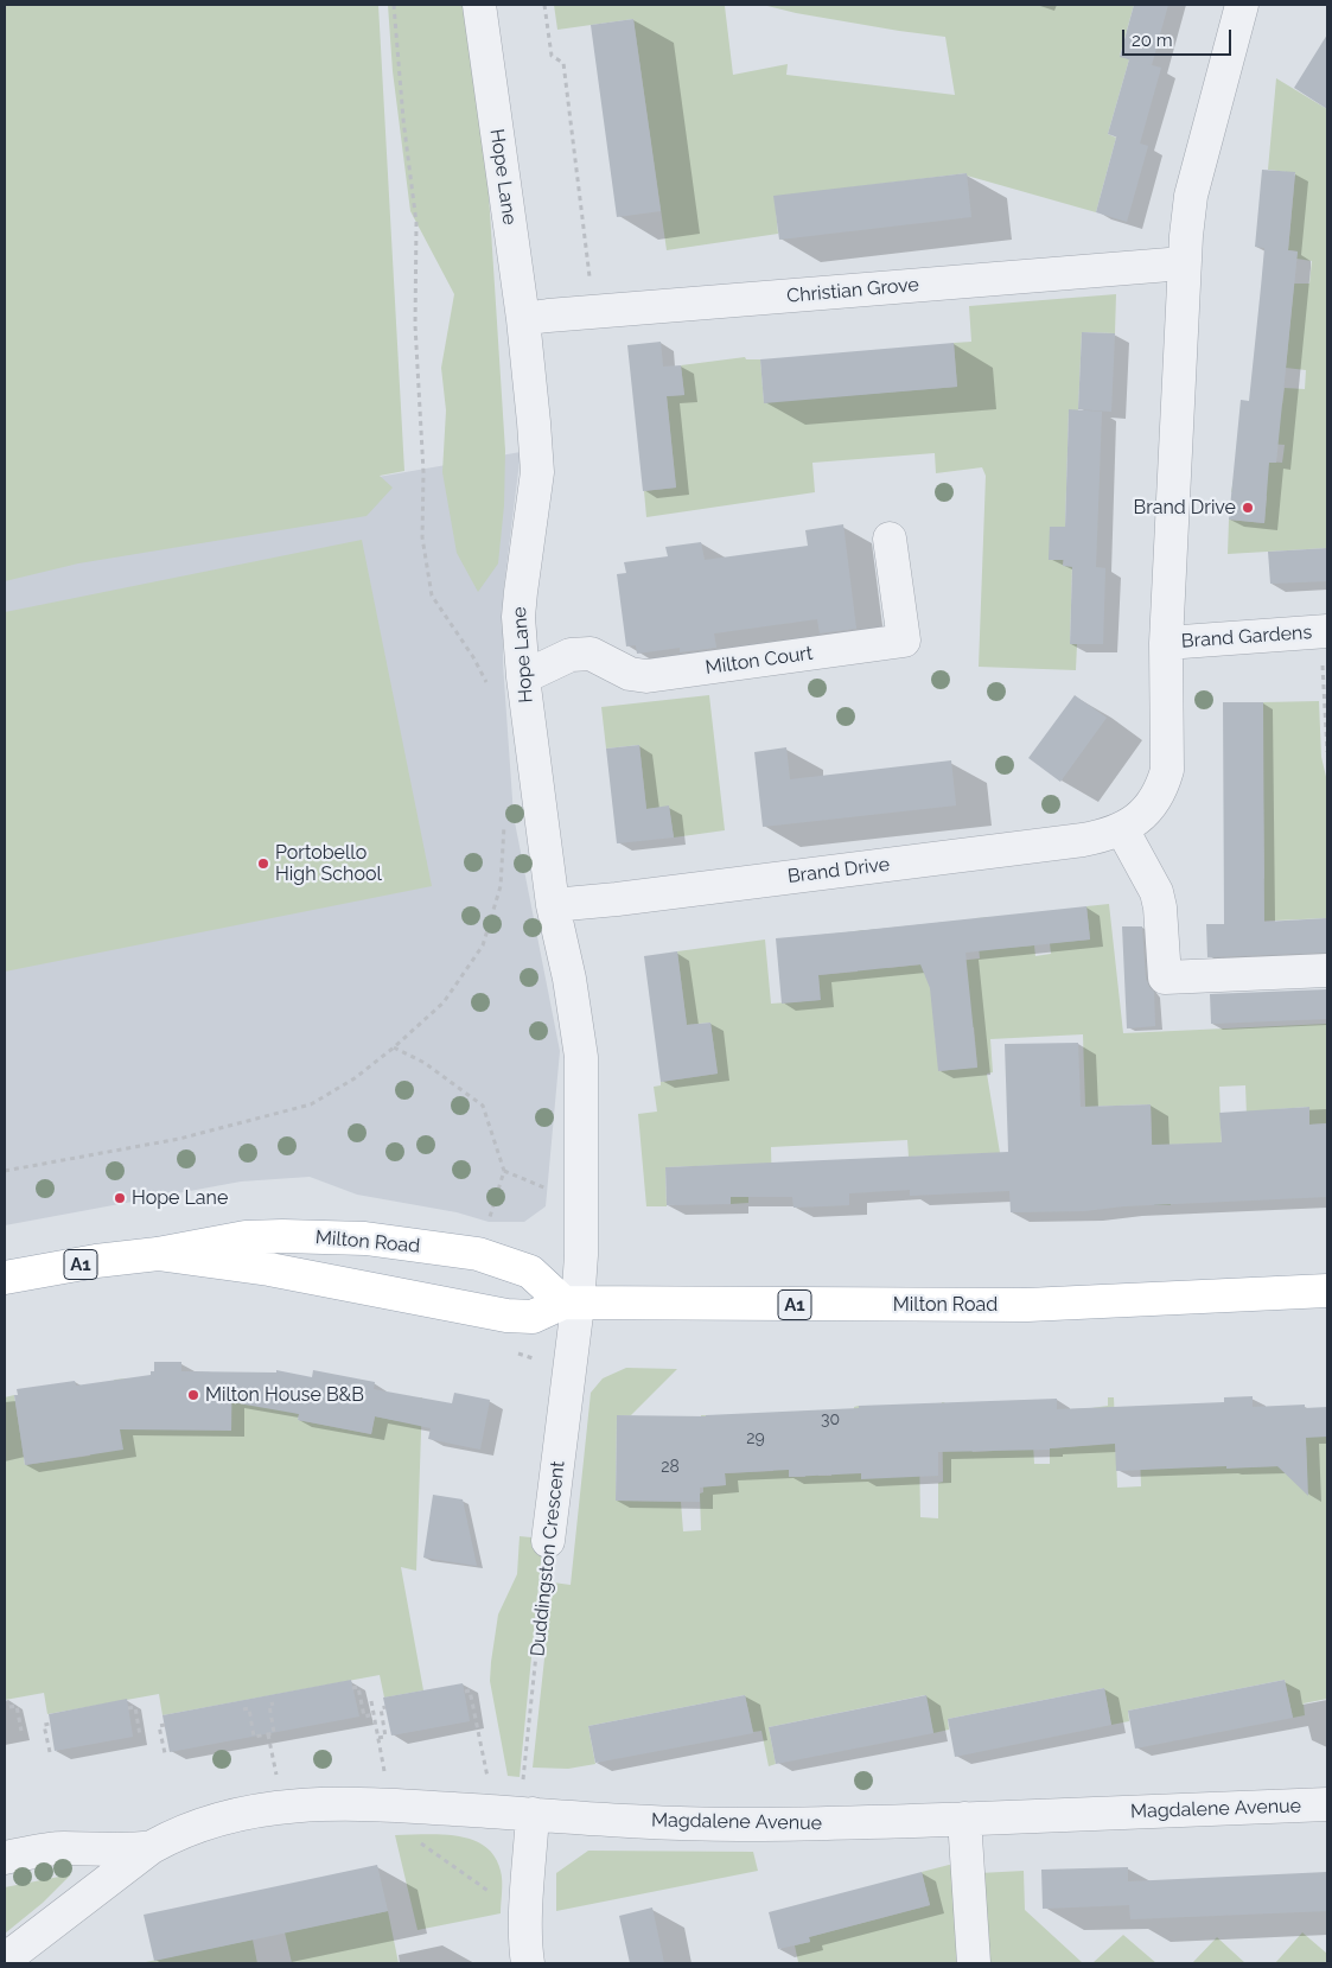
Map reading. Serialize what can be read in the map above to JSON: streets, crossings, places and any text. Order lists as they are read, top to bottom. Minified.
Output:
{"streets":{"main road":["Milton Road","A1"],"street":["Hope Lane","Christian Grove","Brand Gardens","Milton Court","Brand Drive","Duddingston Crescent","Magdalene Avenue"]},"crossings":[["Hope Lane","Christian Grove"],["Hope Lane","Milton Court"],["Hope Lane","Brand Drive"],["Hope Lane","Milton Road"],["Hope Lane","Duddingston Crescent"],["Christian Grove","Brand Drive"],["Brand Gardens","Brand Drive"],["Milton Road","Duddingston Crescent"],["Duddingston Crescent","Magdalene Avenue"]],"places":["Brand Drive","Portobello High School","Hope Lane","Milton House B&B"],"house_numbers":["30","29","28"],"scale_bar":"20 m"}
